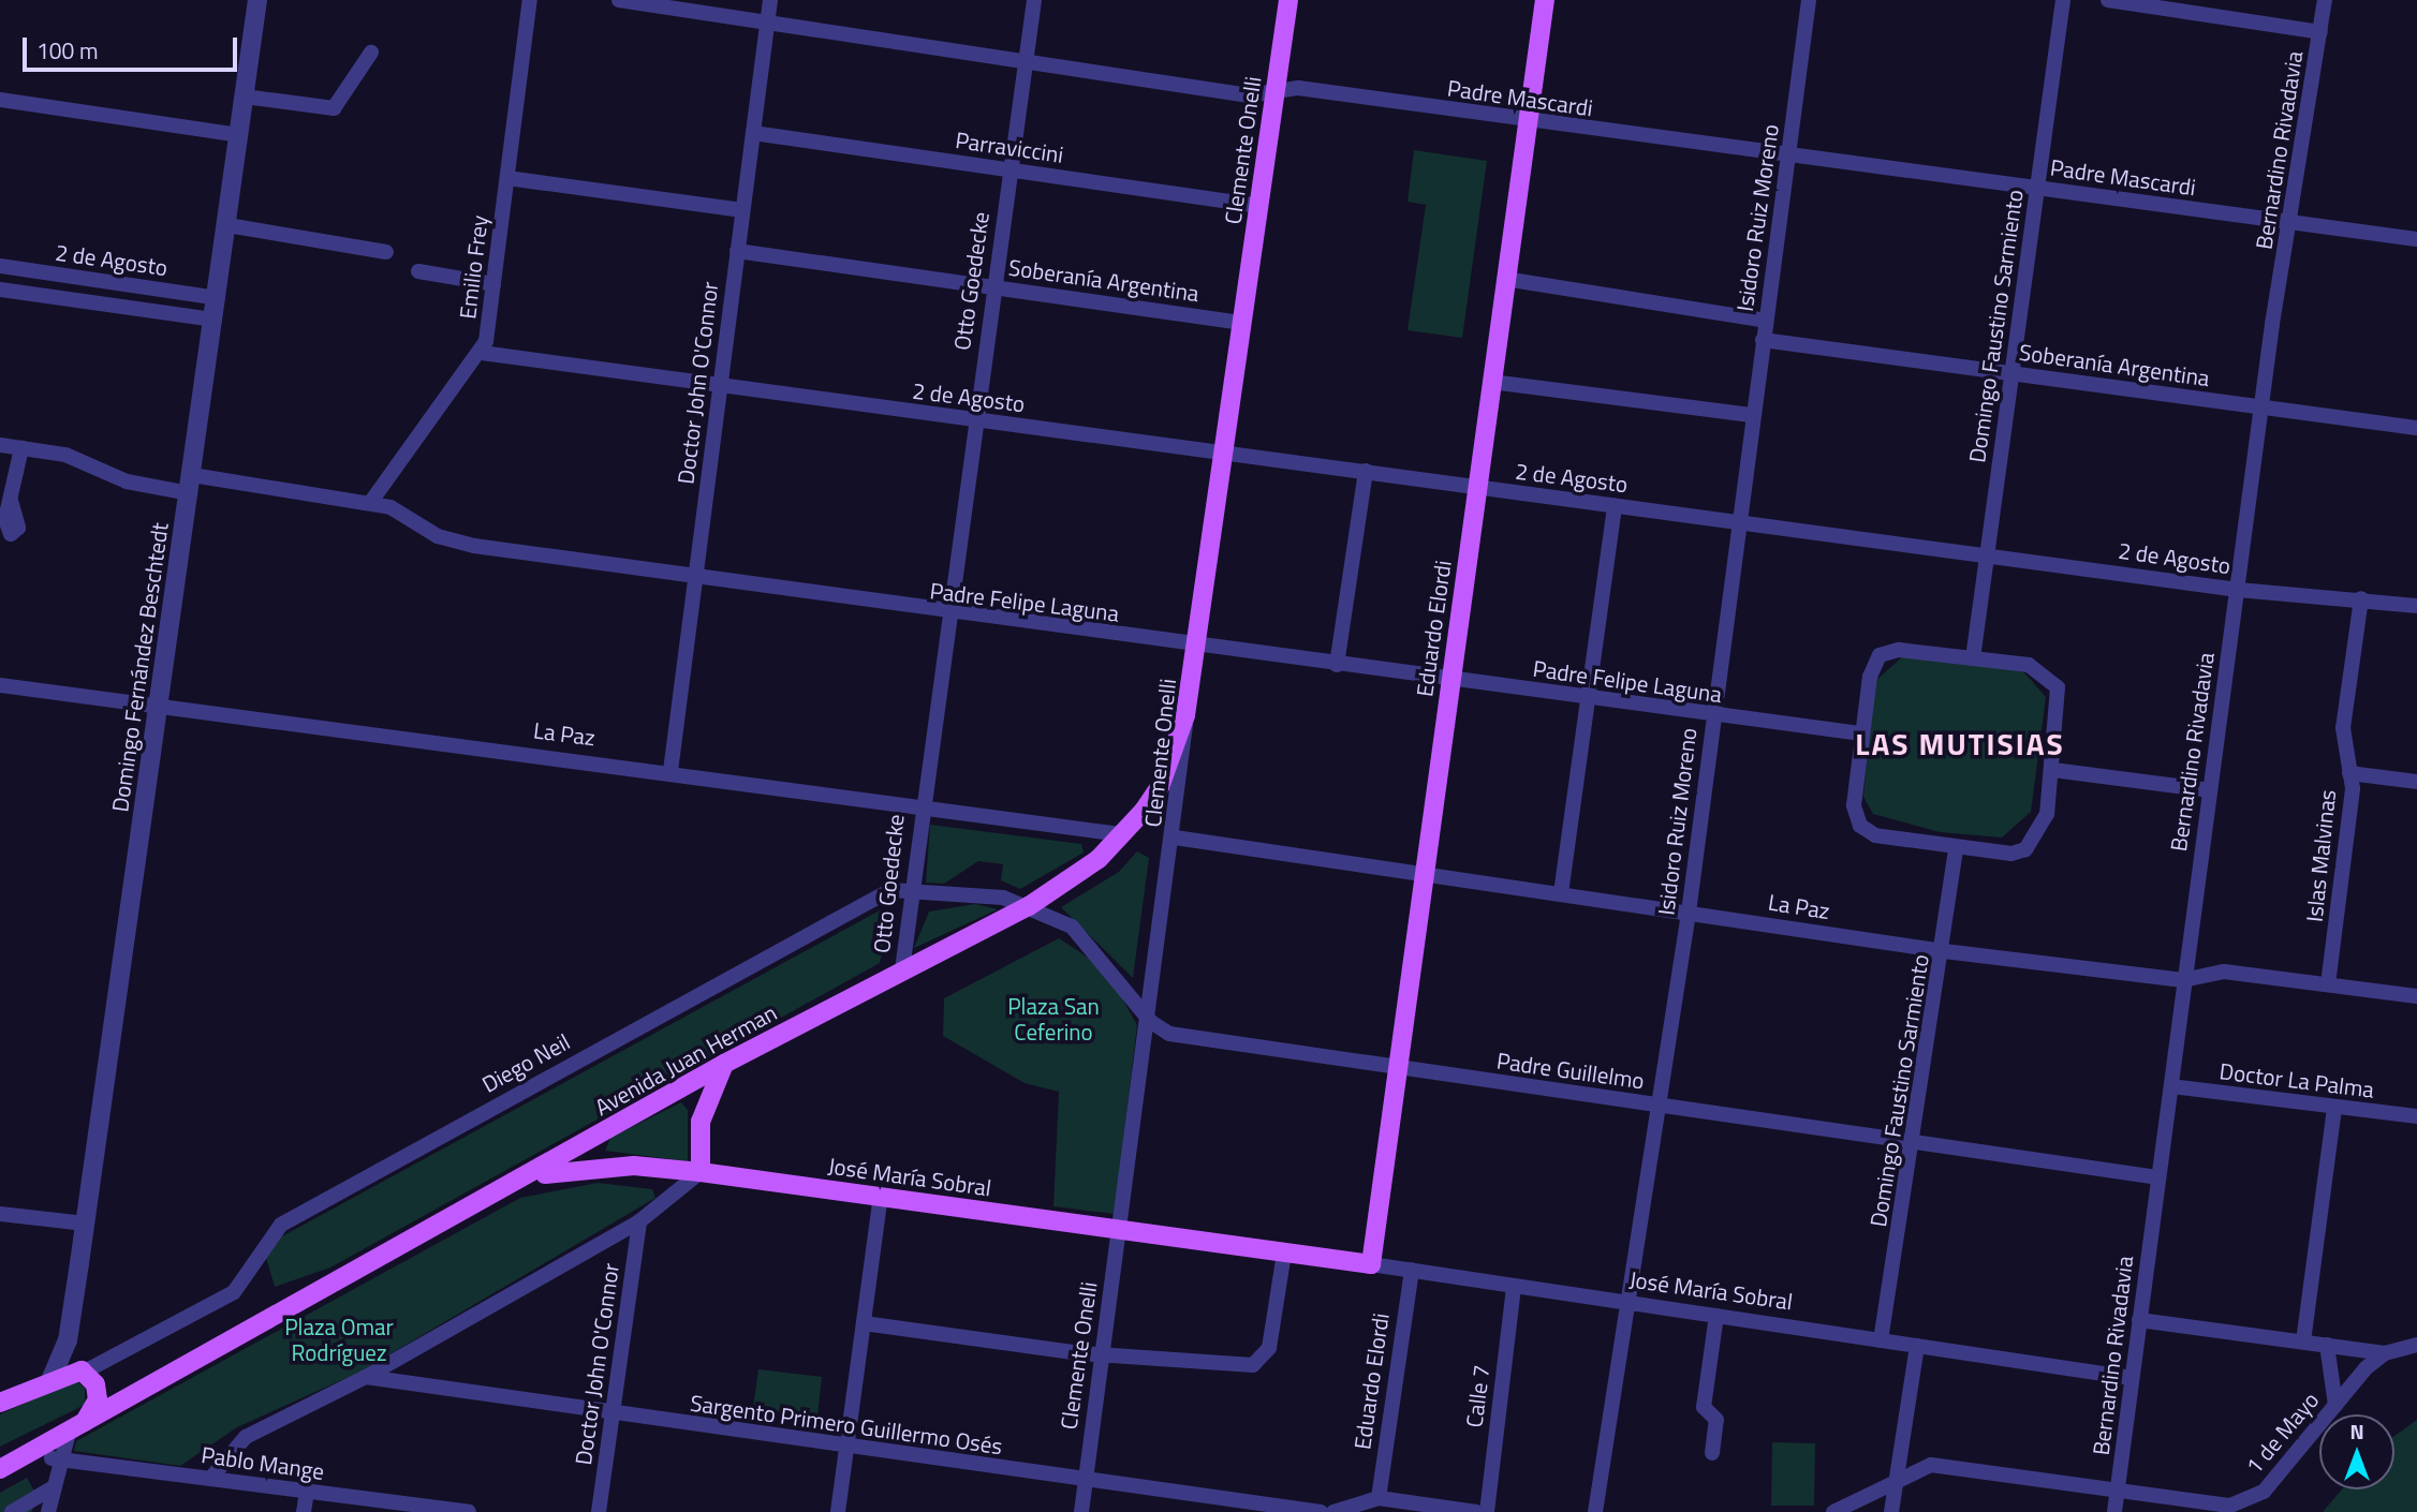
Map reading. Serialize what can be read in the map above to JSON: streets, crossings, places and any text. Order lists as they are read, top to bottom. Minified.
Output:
{"streets":{"main road":["Clemente Onelli","Eduardo Elordi","Avenida Juan Herman","José María Sobral"],"street":["Padre Mascardi","Parraviccini","Bernardino Rivadavia","Isidoro Ruiz Moreno","2 de Agosto","Emilio Frey","Soberanía Argentina","Otto Goedecke","Domingo Faustino Sarmiento","Doctor John O'Connor","Padre Felipe Laguna","Domingo Fernández Beschtedt","La Paz","Islas Malvinas","Diego Neil","Padre Guillelmo","Doctor La Palma","Calle 7","Sargento Primero Guillermo Osés","1 de Mayo","Pablo Mange"]},"crossings":[["Padre Mascardi","Clemente Onelli"],["Padre Mascardi","Bernardino Rivadavia"],["Padre Mascardi","Isidoro Ruiz Moreno"],["Padre Mascardi","Otto Goedecke"],["Padre Mascardi","Domingo Faustino Sarmiento"],["Padre Mascardi","Doctor John O'Connor"],["Padre Mascardi","Eduardo Elordi"],["Parraviccini","Clemente Onelli"],["Parraviccini","Otto Goedecke"],["Parraviccini","Doctor John O'Connor"],["Clemente Onelli","2 de Agosto"],["Clemente Onelli","Soberanía Argentina"],["Clemente Onelli","Padre Felipe Laguna"],["Clemente Onelli","La Paz"],["Clemente Onelli","Avenida Juan Herman"],["Clemente Onelli","Padre Guillelmo"],["Clemente Onelli","José María Sobral"],["Clemente Onelli","Sargento Primero Guillermo Osés"],["Bernardino Rivadavia","2 de Agosto"],["Bernardino Rivadavia","Soberanía Argentina"],["Bernardino Rivadavia","La Paz"],["Bernardino Rivadavia","Padre Guillelmo"],["Bernardino Rivadavia","Doctor La Palma"],["Bernardino Rivadavia","José María Sobral"],["Bernardino Rivadavia","1 de Mayo"],["Isidoro Ruiz Moreno","2 de Agosto"],["Isidoro Ruiz Moreno","Soberanía Argentina"],["Isidoro Ruiz Moreno","Padre Felipe Laguna"],["Isidoro Ruiz Moreno","La Paz"],["Isidoro Ruiz Moreno","Padre Guillelmo"],["Isidoro Ruiz Moreno","José María Sobral"],["2 de Agosto","Emilio Frey"],["2 de Agosto","Otto Goedecke"],["2 de Agosto","Domingo Faustino Sarmiento"],["2 de Agosto","Doctor John O'Connor"],["2 de Agosto","Eduardo Elordi"],["2 de Agosto","Domingo Fernández Beschtedt"],["2 de Agosto","Islas Malvinas"],["Emilio Frey","Padre Felipe Laguna"],["Soberanía Argentina","Otto Goedecke"],["Soberanía Argentina","Domingo Faustino Sarmiento"],["Soberanía Argentina","Doctor John O'Connor"],["Otto Goedecke","Padre Felipe Laguna"],["Otto Goedecke","La Paz"],["Otto Goedecke","Avenida Juan Herman"],["Otto Goedecke","Diego Neil"],["Domingo Faustino Sarmiento","Padre Felipe Laguna"],["Domingo Faustino Sarmiento","La Paz"],["Domingo Faustino Sarmiento","Padre Guillelmo"],["Domingo Faustino Sarmiento","José María Sobral"],["Doctor John O'Connor","Padre Felipe Laguna"],["Doctor John O'Connor","La Paz"],["Doctor John O'Connor","Sargento Primero Guillermo Osés"],["Padre Felipe Laguna","Eduardo Elordi"],["Padre Felipe Laguna","Domingo Fernández Beschtedt"],["Eduardo Elordi","La Paz"],["Eduardo Elordi","Padre Guillelmo"],["Eduardo Elordi","José María Sobral"],["Domingo Fernández Beschtedt","La Paz"],["La Paz","Islas Malvinas"],["La Paz","Avenida Juan Herman"],["Avenida Juan Herman","Diego Neil"],["Avenida Juan Herman","Padre Guillelmo"],["Avenida Juan Herman","José María Sobral"],["Avenida Juan Herman","Pablo Mange"],["Diego Neil","Padre Guillelmo"],["José María Sobral","Calle 7"]],"districts":["LAS MUTISIAS"],"parks":["Plaza San Ceferino","Plaza Omar Rodríguez"],"scale_bar":"100 m","north":"top"}
